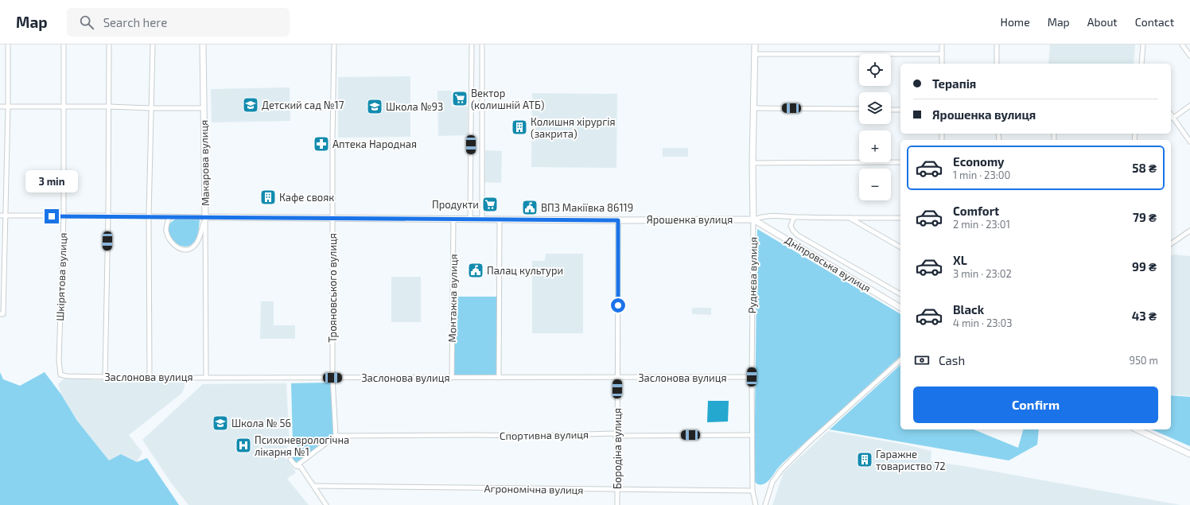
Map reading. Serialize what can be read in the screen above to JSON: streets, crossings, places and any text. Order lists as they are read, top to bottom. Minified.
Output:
{"streets":{"street":["Макарова вулиця","Ярошенка вулиця","Дніпровська вулиця","Руднєва вулиця","Шкірятова вулиця","Трояновського вулиця","Монтажна вулиця","Заслонова вулиця","Спортивна вулиця","Бородіна вулиця","Агрономічна вулиця"]},"crossings":[["Макарова вулиця","Ярошенка вулиця"],["Макарова вулиця","Заслонова вулиця"],["Ярошенка вулиця","Дніпровська вулиця"],["Ярошенка вулиця","Руднєва вулиця"],["Ярошенка вулиця","Шкірятова вулиця"],["Ярошенка вулиця","Трояновського вулиця"],["Ярошенка вулиця","Монтажна вулиця"],["Ярошенка вулиця","Бородіна вулиця"],["Дніпровська вулиця","Руднєва вулиця"],["Руднєва вулиця","Заслонова вулиця"],["Руднєва вулиця","Спортивна вулиця"],["Руднєва вулиця","Агрономічна вулиця"],["Шкірятова вулиця","Заслонова вулиця"],["Трояновського вулиця","Заслонова вулиця"],["Трояновського вулиця","Спортивна вулиця"],["Монтажна вулиця","Заслонова вулиця"],["Заслонова вулиця","Бородіна вулиця"],["Спортивна вулиця","Бородіна вулиця"],["Бородіна вулиця","Агрономічна вулиця"]],"places":{"supermarket":["Вектор (колишній АТБ)","Продукти"],"school or university":["Детский сад №17","Школа №93","Школа № 56"],"building":["Колишня хірургія (закрита)","Кафе свояк","Гаражне товариство 72"],"pharmacy":["Аптека Народная"],"public building":["ВПЗ Макіївка 86119","Палац культури"],"hospital":["Психоневрологічна лікарня №1"]},"page":{"header":"Map","search":"Search here","nav":["Home","Map","About","Contact"],"map_buttons":["+","−"],"banner":["Терапія","Ярошенка вулиця"],"list":[{"name":"Economy","note":"1 min · 23:00","value":"58 ₴"},{"name":"Comfort","note":"2 min · 23:01","value":"79 ₴"},{"name":"XL","note":"3 min · 23:02","value":"99 ₴"},{"name":"Black","note":"4 min · 23:03","value":"43 ₴"}],"bubble":"3 min","pay":["Cash","950 m"],"buttons":"Confirm"}}
